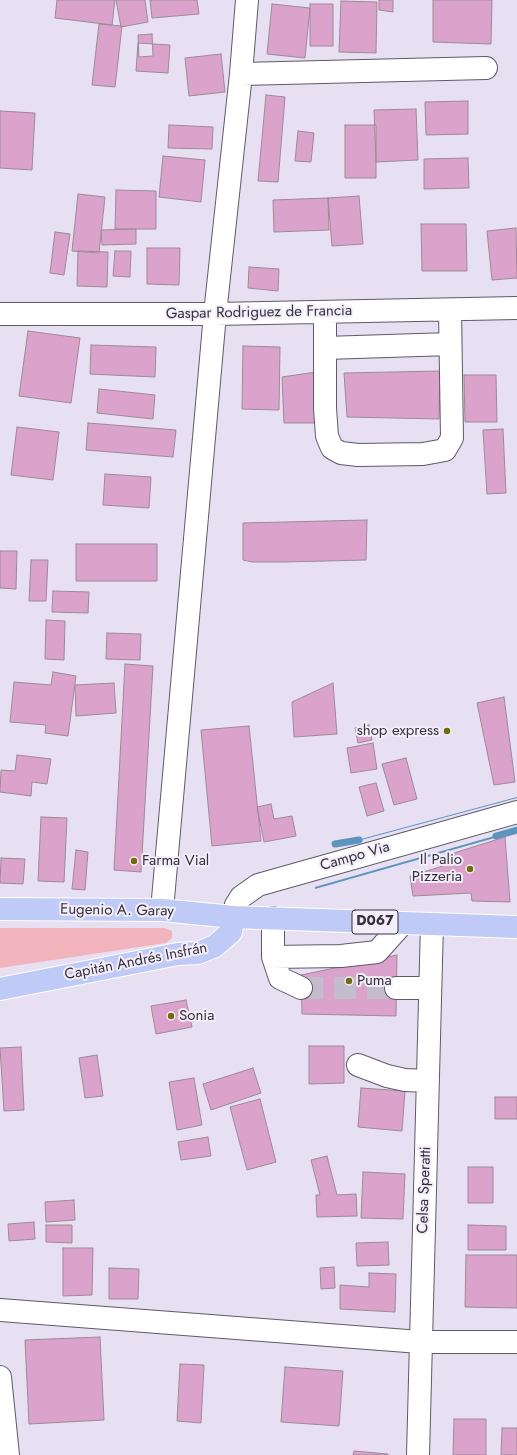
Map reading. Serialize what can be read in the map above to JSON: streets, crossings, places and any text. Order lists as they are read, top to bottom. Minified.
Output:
{"streets":{"main road":["Eugenio A. Garay","D067","Capitán Andrés Insfrán"],"street":["Gaspar Rodriguez de Francia","Campo Via","Celsa Speratti"]},"crossings":[["Campo Via","Eugenio A. Garay"],["Campo Via","D067"],["Campo Via","Capitán Andrés Insfrán"],["Eugenio A. Garay","D067"],["Eugenio A. Garay","Capitán Andrés Insfrán"],["D067","Capitán Andrés Insfrán"],["D067","Celsa Speratti"]],"places":["shop express","Farma Vial","Il Palio Pizzeria","Puma","Sonia"]}
